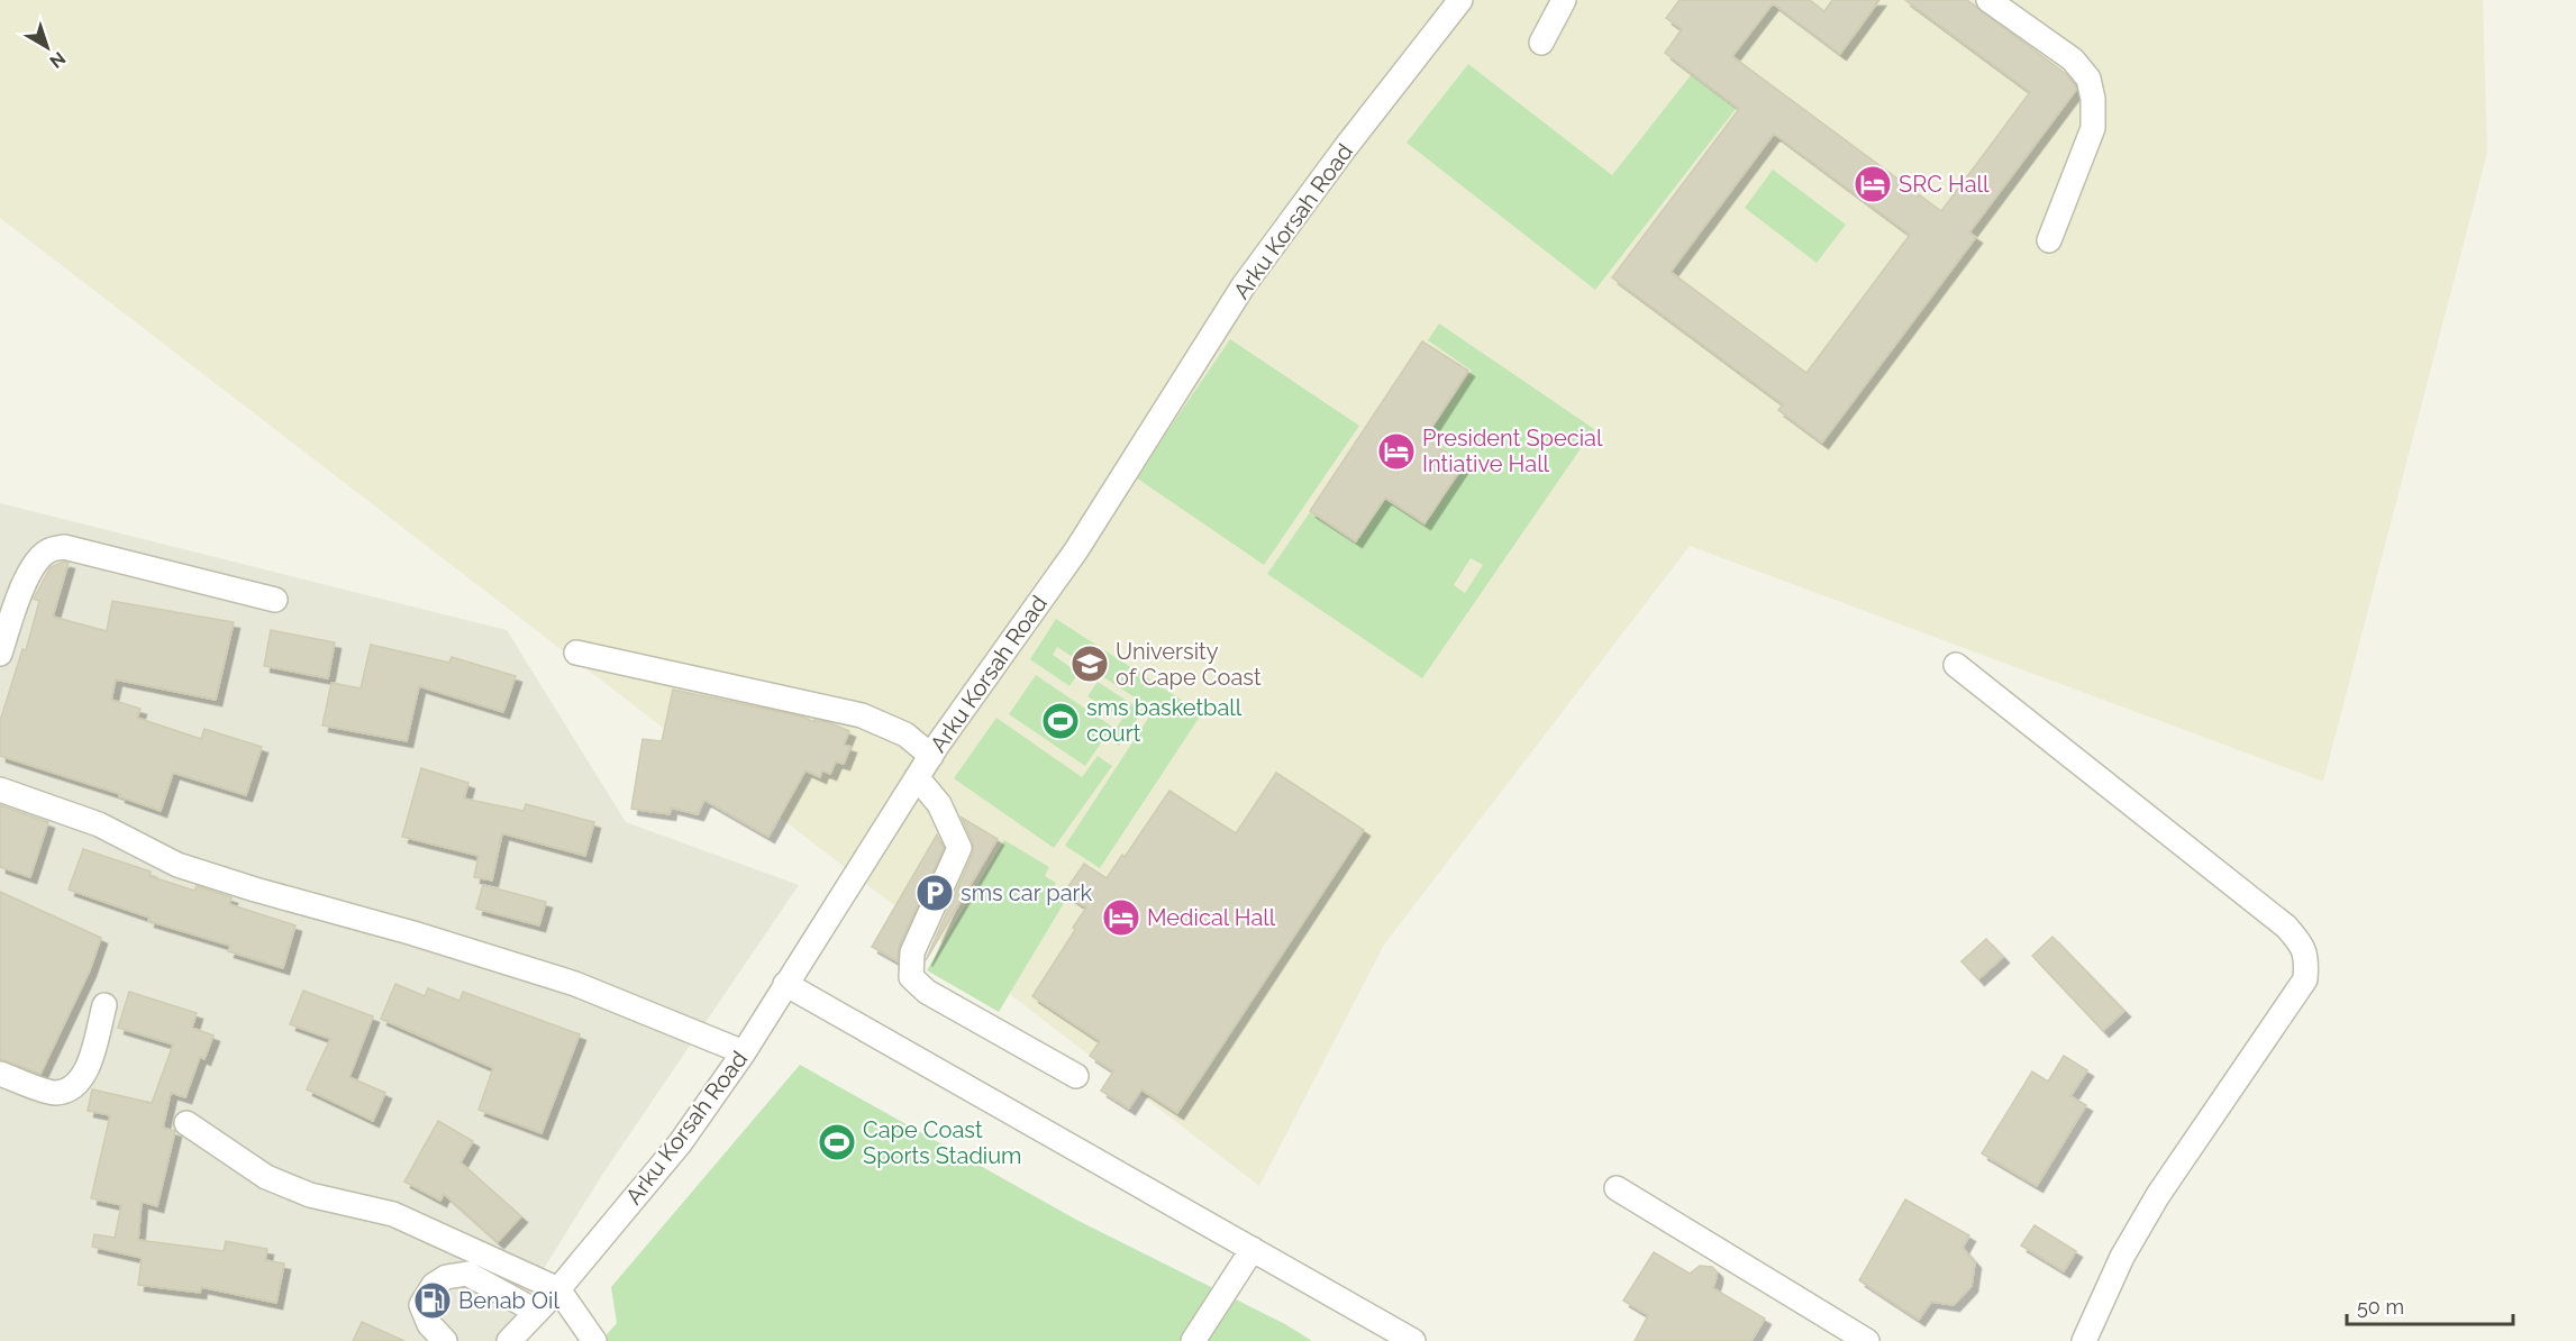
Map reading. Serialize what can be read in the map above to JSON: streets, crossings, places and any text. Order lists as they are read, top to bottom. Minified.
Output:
{"streets":{"street":["Arku Korsah Road"]},"places":{"hotel":["SRC Hall","President Special Intiative Hall","Medical Hall"],"school or university":["University of Cape Coast"],"sports":["sms basketball court","Cape Coast Sports Stadium"],"parking":["sms car park"],"fuel station":["Benab Oil"]},"scale_bar":"50 m","north":"bottom right"}
